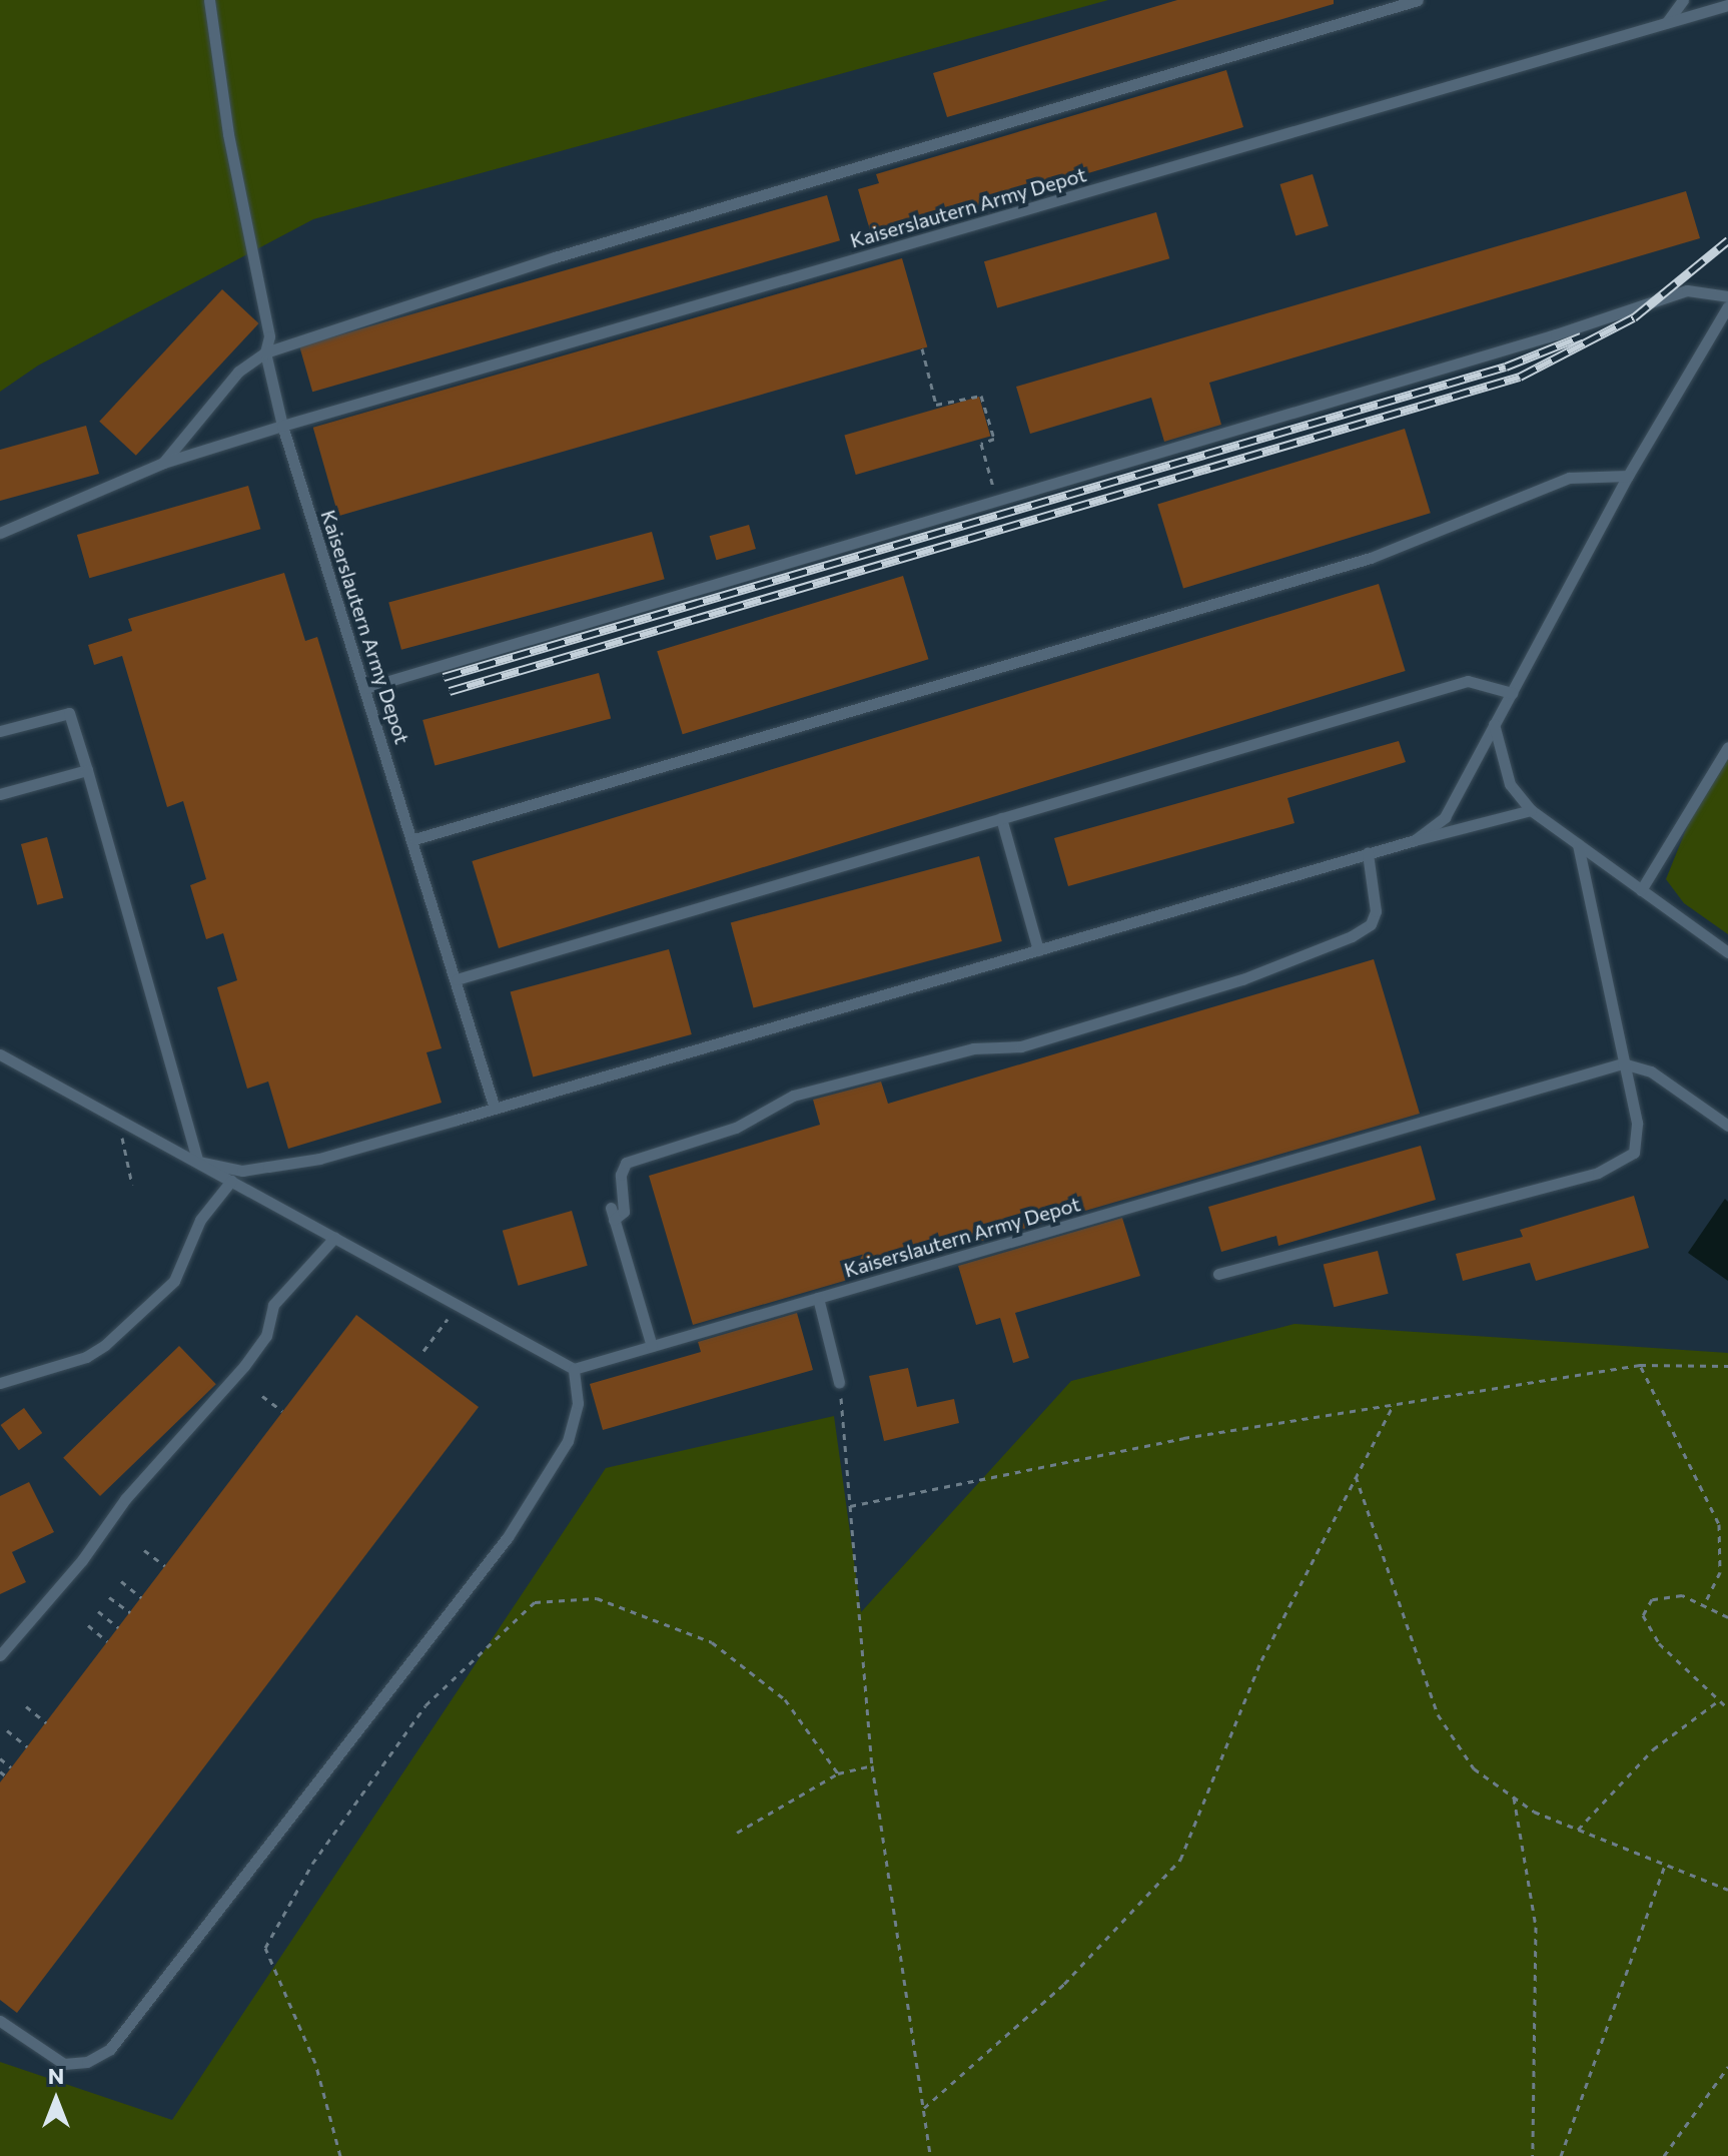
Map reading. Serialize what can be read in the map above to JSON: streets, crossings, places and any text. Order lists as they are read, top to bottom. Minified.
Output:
{"streets":{"lane":["Kaiserslautern Army Depot"]},"north":"top"}
